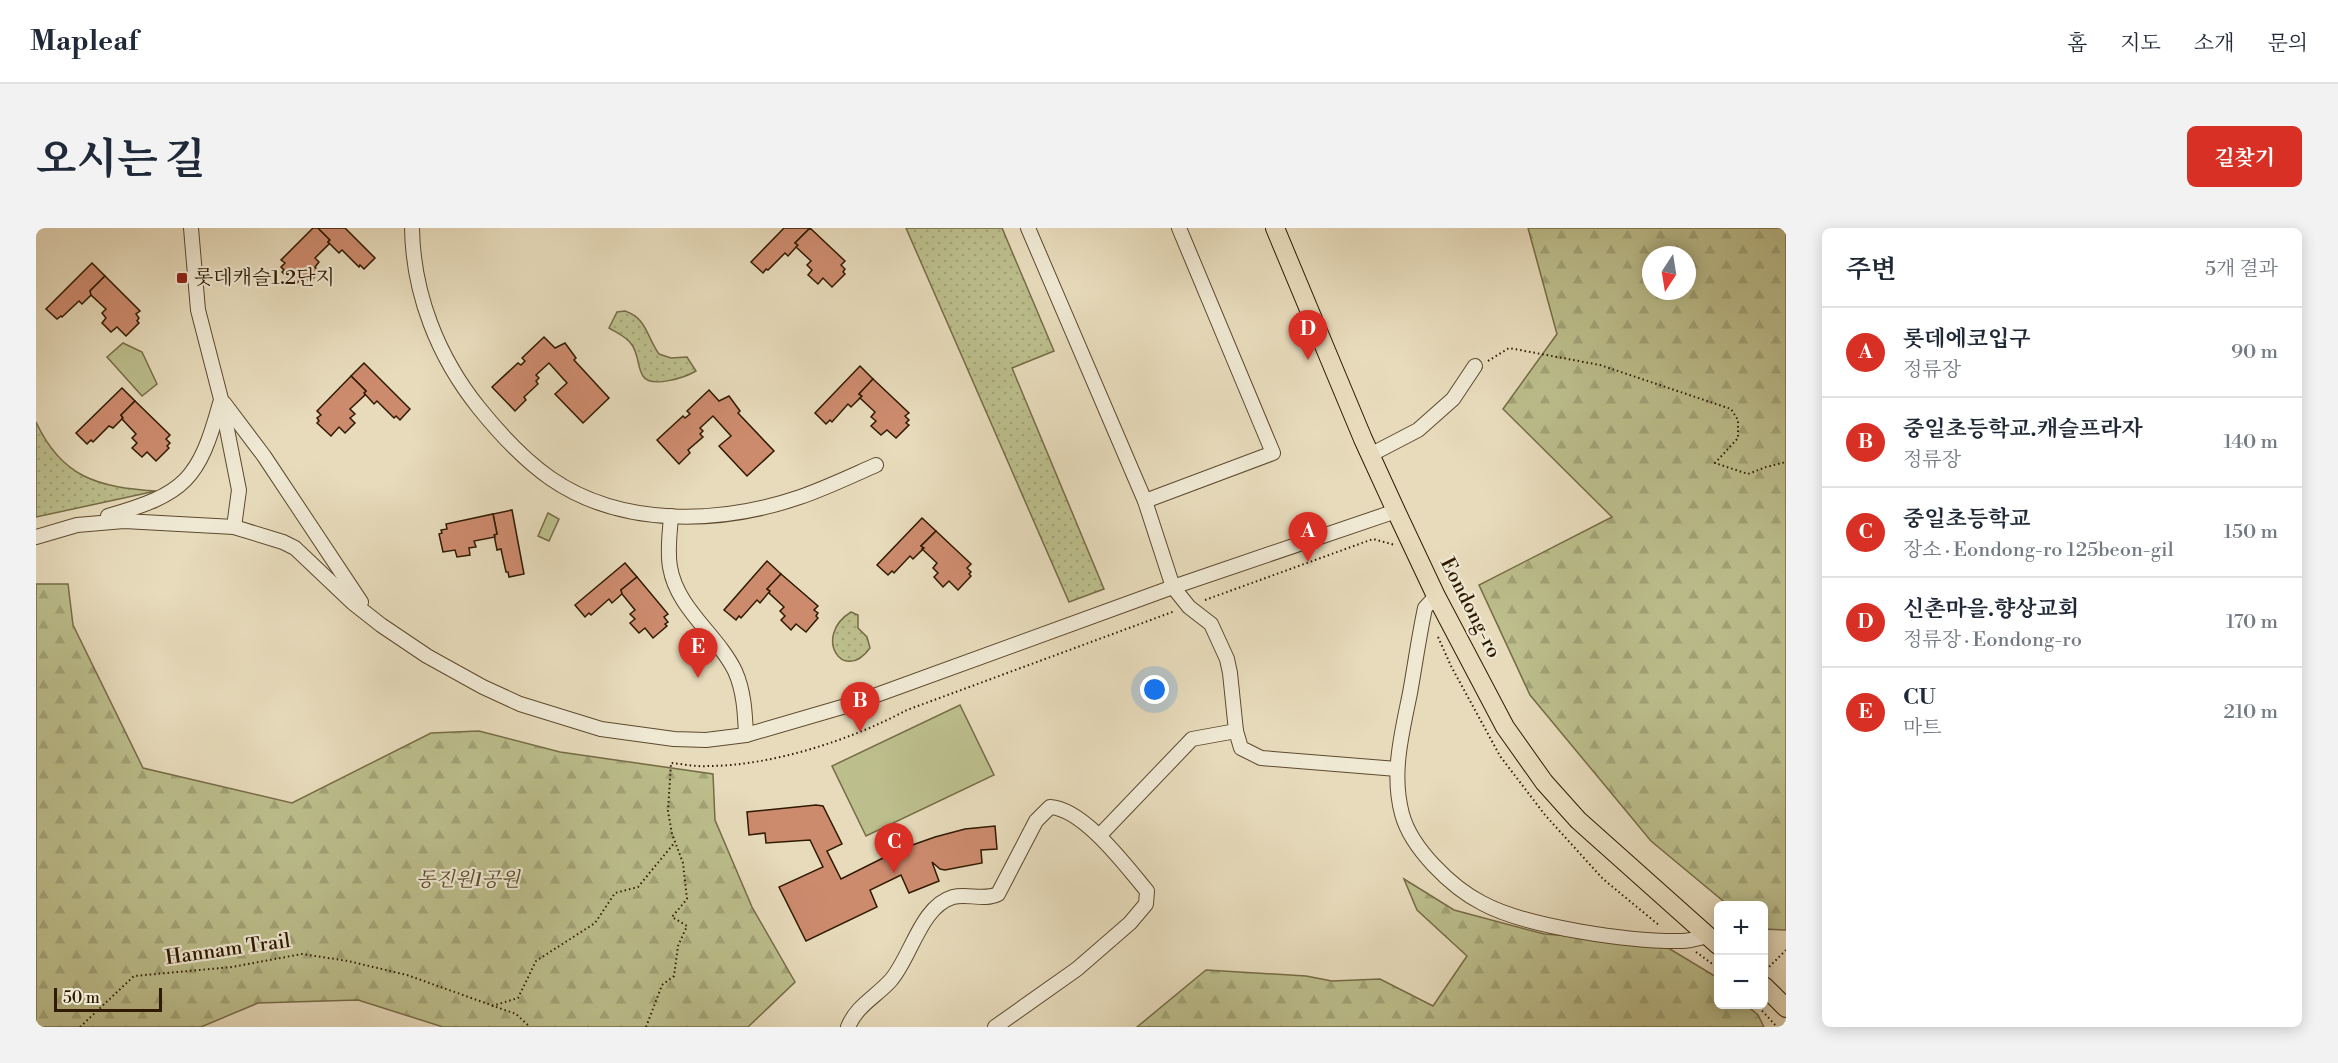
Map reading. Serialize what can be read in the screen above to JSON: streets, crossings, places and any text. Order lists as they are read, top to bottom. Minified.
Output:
{"streets":{"main road":["Eondong-ro"],"path":["Hannam Trail"]},"parks":["동진원1공원"],"places":{"transit":["롯데캐슬1.2단지"]},"scale_bar":"50 m","north":"bottom","page":{"header":"Mapleaf","nav":["홈","지도","소개","문의"],"title":"오시는 길","buttons":"길찾기","heading":["주변","5개 결과"],"list":[{"mark":"A","name":"롯데에코입구","note":"정류장","value":"90 m"},{"mark":"B","name":"중일초등학교.캐슬프라자","note":"정류장","value":"140 m"},{"mark":"C","name":"중일초등학교","note":"장소 · Eondong-ro 125beon-gil","value":"150 m"},{"mark":"D","name":"신촌마을.향상교회","note":"정류장 · Eondong-ro","value":"170 m"},{"mark":"E","name":"CU","note":"마트","value":"210 m"}],"pins":["D","A","E","B","C"],"map_buttons":["+","−"],"scale":"50 m"}}
